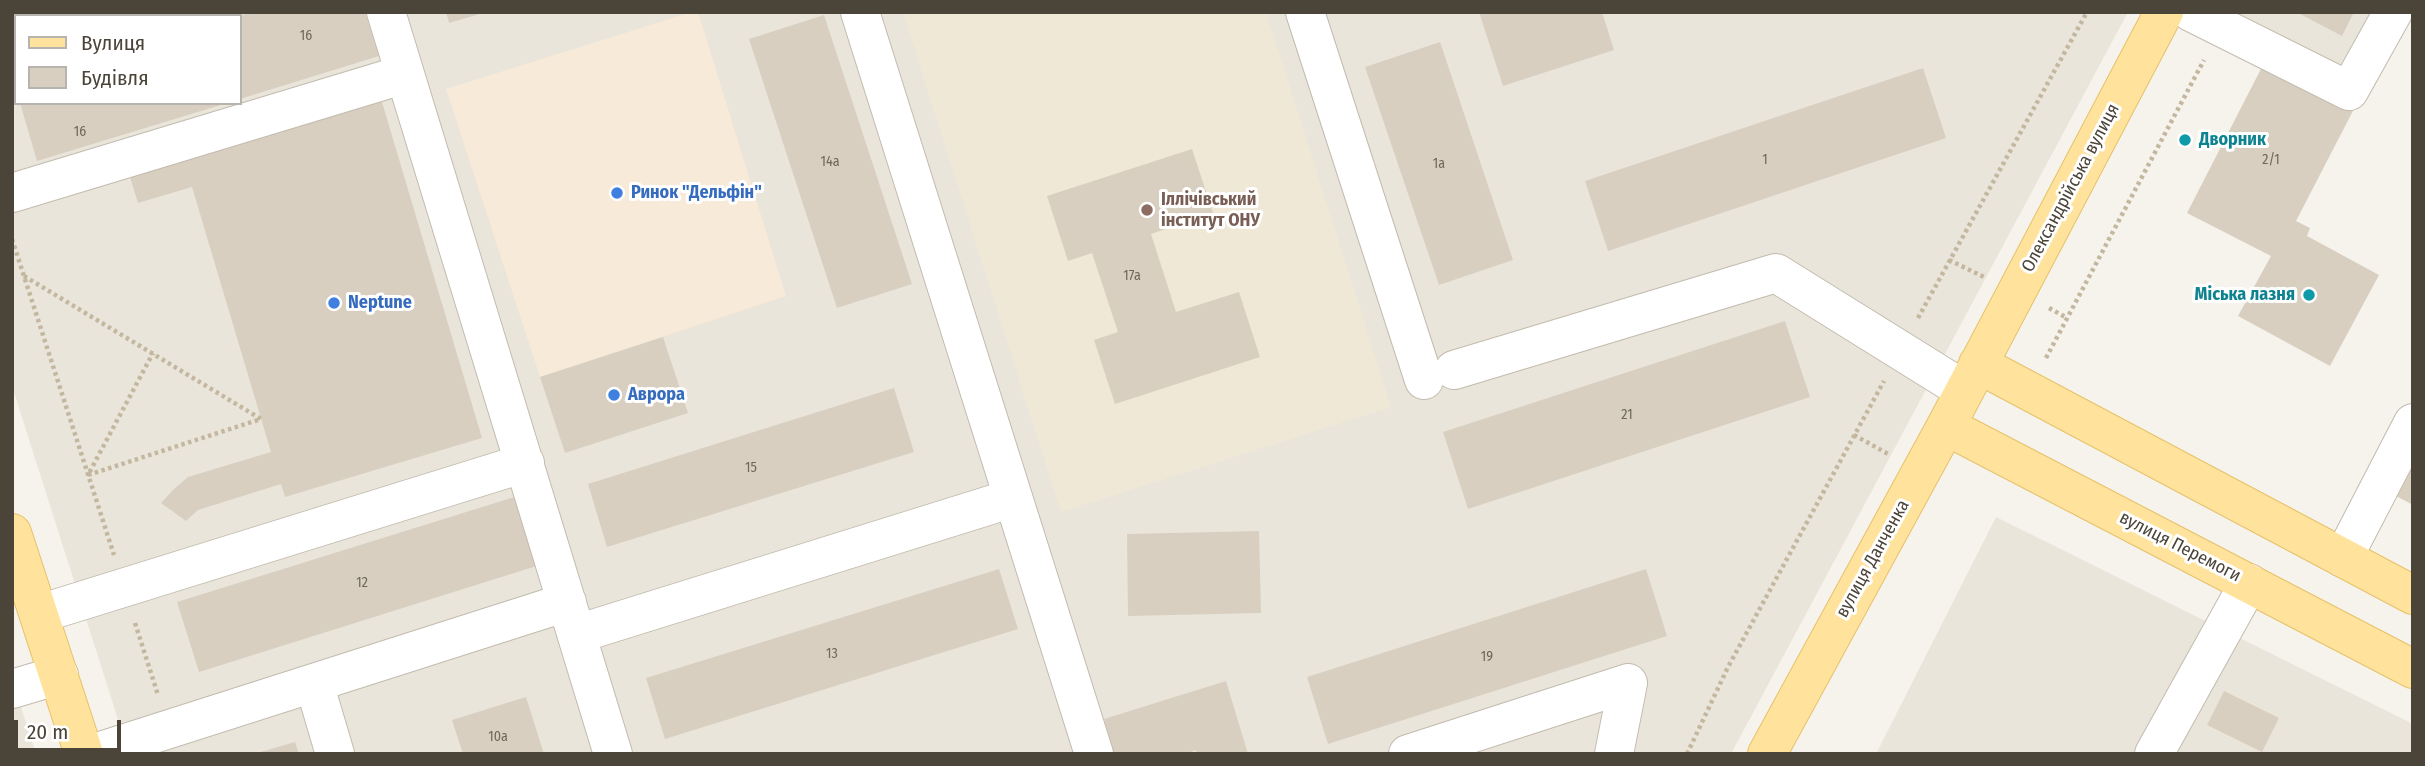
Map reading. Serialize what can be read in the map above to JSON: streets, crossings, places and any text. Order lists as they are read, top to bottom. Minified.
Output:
{"streets":{"main road":["Олександрійська вулиця","вулиця Перемоги","вулиця Данченка"]},"crossings":[["Олександрійська вулиця","вулиця Данченка"],["вулиця Перемоги","вулиця Данченка"]],"places":["Дворник","Ринок \"Дельфін\"","Іллічівський інститут ОНУ","Міська лазня","Neptune","Аврора"],"house_numbers":["16","16","1","2/1","14а","1а","17а","21","15","12","13","19","10а"],"legend":["Вулиця","Будівля"],"scale_bar":"20 m"}
